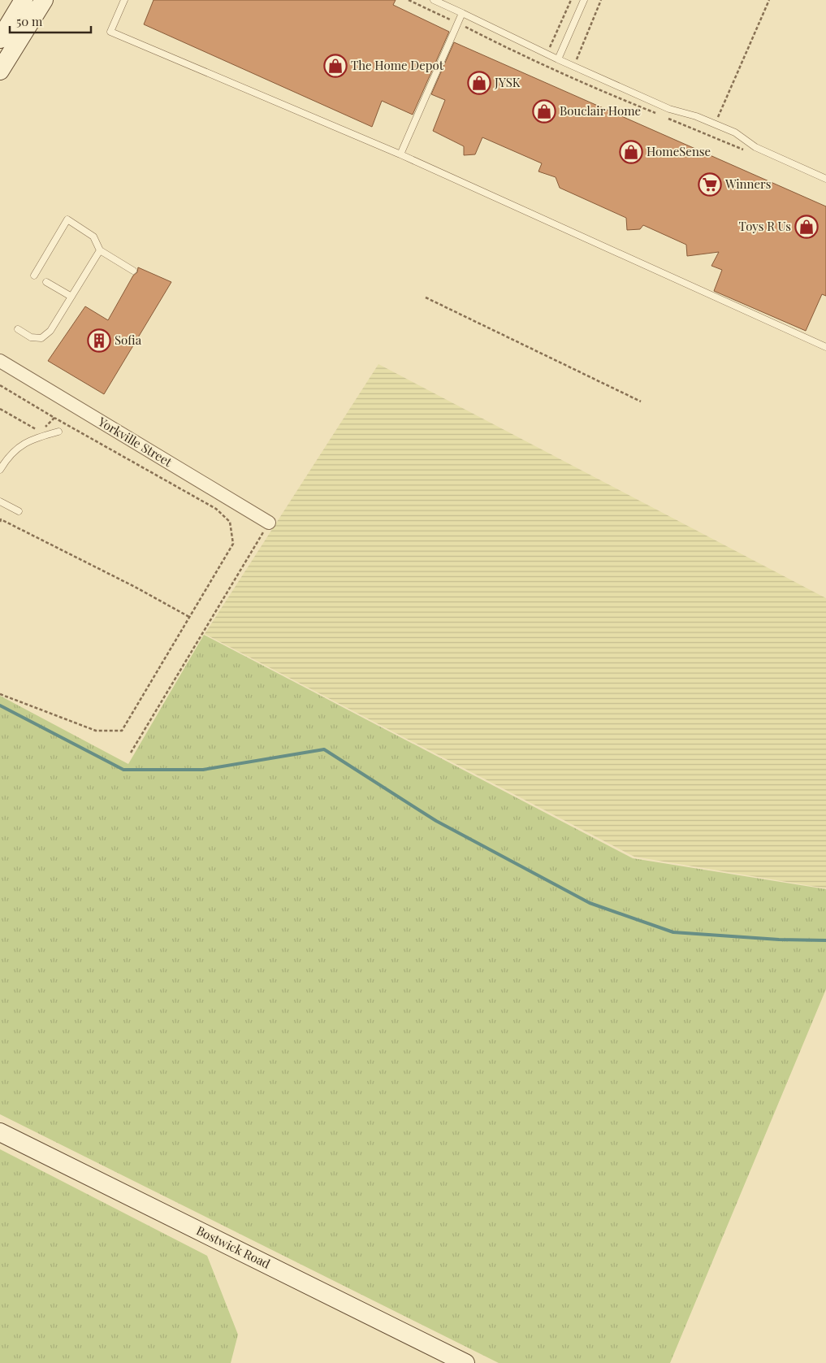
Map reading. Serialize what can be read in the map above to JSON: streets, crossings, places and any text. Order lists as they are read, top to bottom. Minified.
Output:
{"streets":{"main road":["Bostwick Road"],"street":["Yorkville Street"]},"places":{"shop":["The Home Depot","JYSK","Bouclair Home","HomeSense","Toys R Us"],"supermarket":["Winners"],"building":["Sofia"]},"scale_bar":"50 m"}
